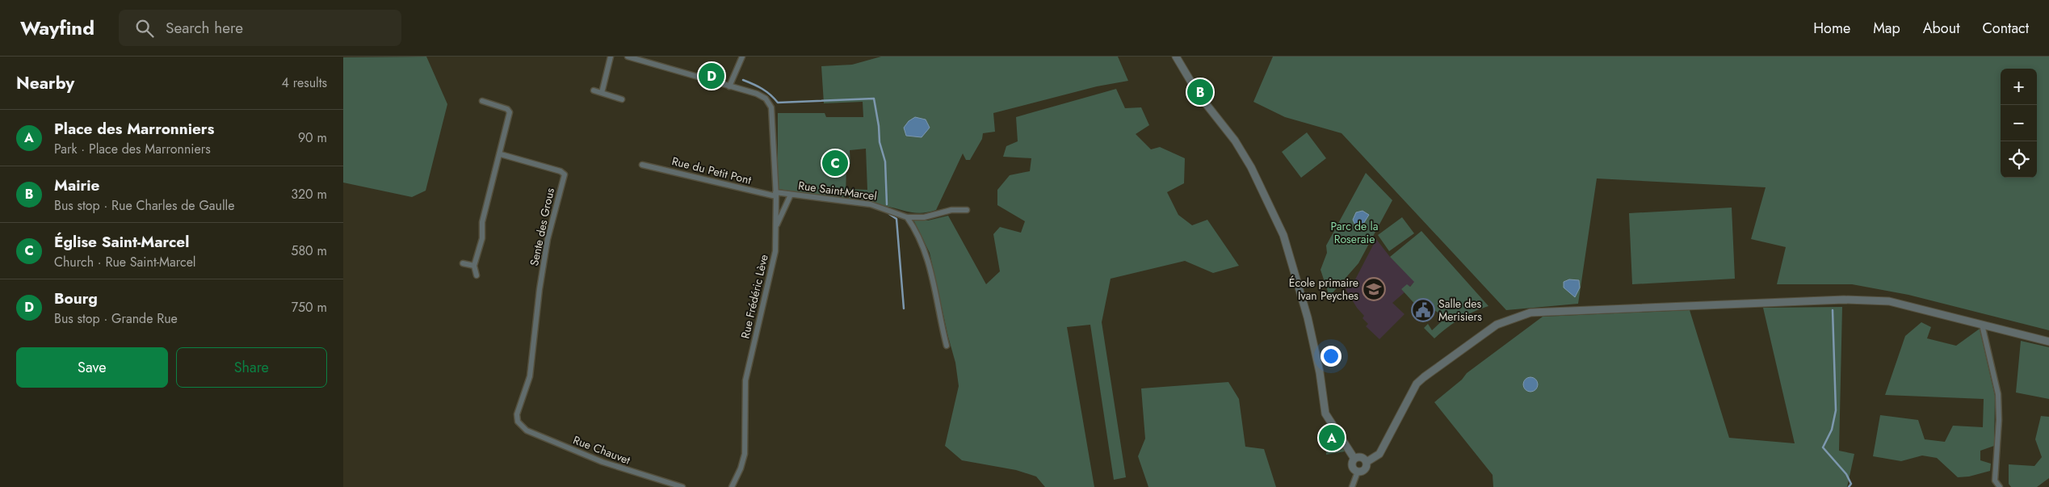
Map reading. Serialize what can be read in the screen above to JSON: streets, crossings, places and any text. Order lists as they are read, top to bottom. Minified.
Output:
{"streets":{"street":["Rue du Petit Pont","Rue Saint-Marcel","Sente des Grous","Rue Frédéric Lève","Rue Chauvet"]},"crossings":[["Rue du Petit Pont","Rue Saint-Marcel"],["Rue du Petit Pont","Rue Frédéric Lève"],["Rue Saint-Marcel","Rue Frédéric Lève"],["Sente des Grous","Rue Chauvet"]],"parks":["Parc de la Roseraie"],"places":{"school or university":["École primaire Ivan Peyches"],"public building":["Salle des Merisiers"]},"page":{"header":"Wayfind","search":"Search here","nav":["Home","Map","About","Contact"],"heading":["Nearby","4 results"],"pins":["D","B","C","A"],"map_buttons":["+","−"],"list":[{"mark":"A","name":"Place des Marronniers","note":"Park · Place des Marronniers","value":"90 m"},{"mark":"B","name":"Mairie","note":"Bus stop · Rue Charles de Gaulle","value":"320 m"},{"mark":"C","name":"Église Saint-Marcel","note":"Church · Rue Saint-Marcel","value":"580 m"},{"mark":"D","name":"Bourg","note":"Bus stop · Grande Rue","value":"750 m"}],"buttons":["Save","Share"]}}
